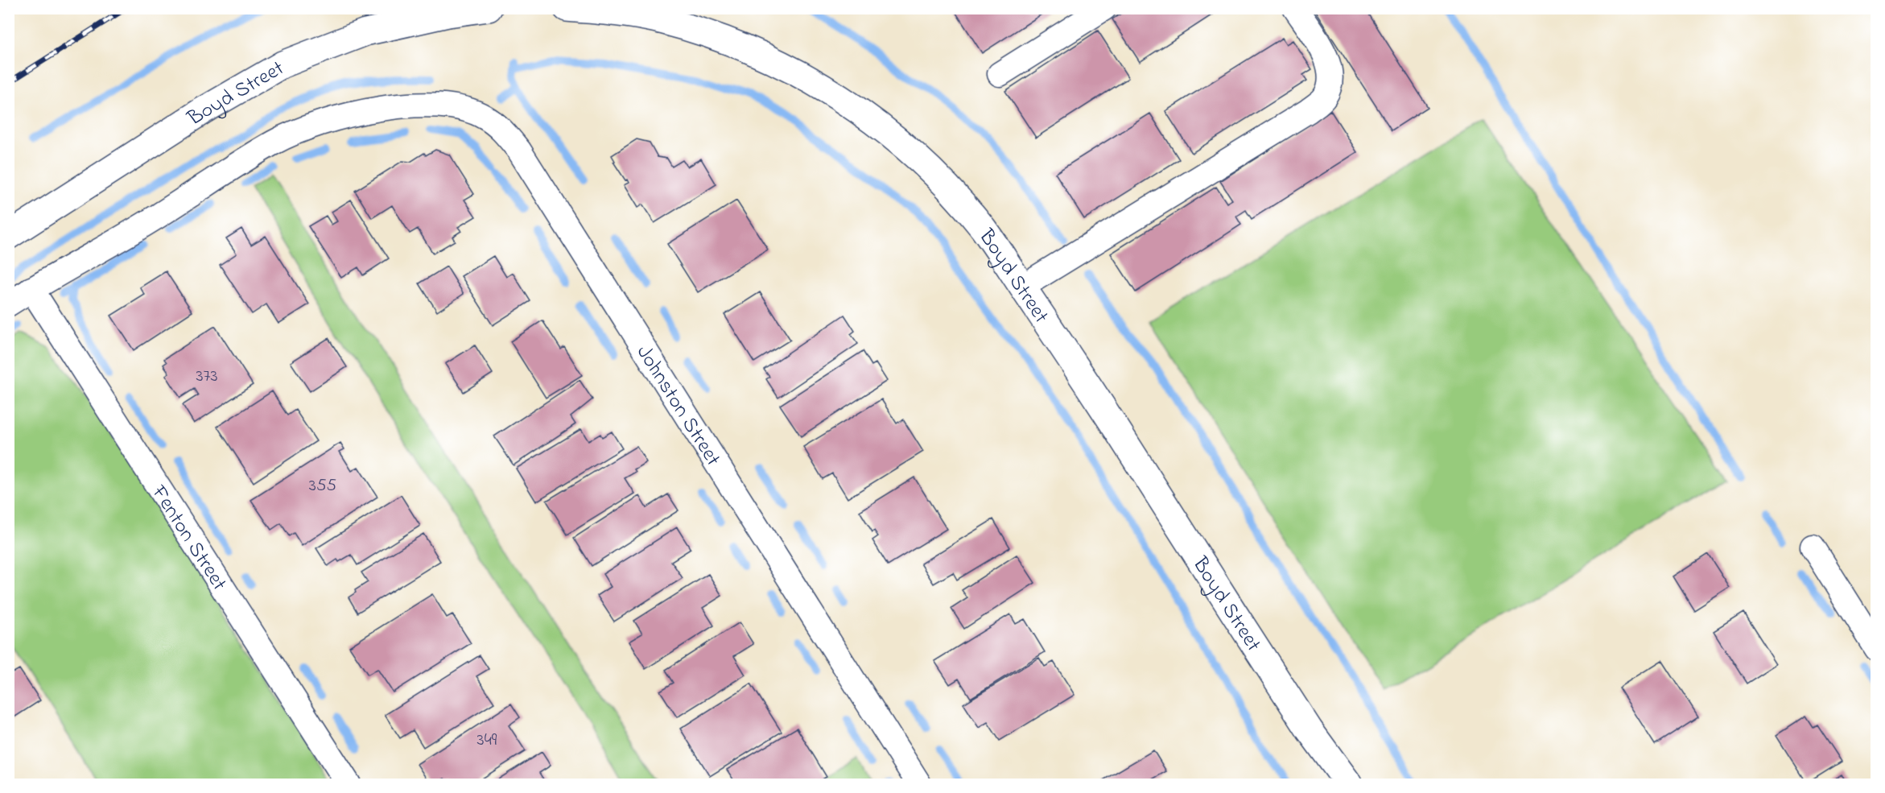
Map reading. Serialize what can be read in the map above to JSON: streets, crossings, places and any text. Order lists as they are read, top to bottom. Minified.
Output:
{"streets":{"main road":["Boyd Street"],"street":["Johnston Street","Fenton Street"]},"crossings":[["Johnston Street","Fenton Street"]],"house_numbers":["373","355","349"]}
